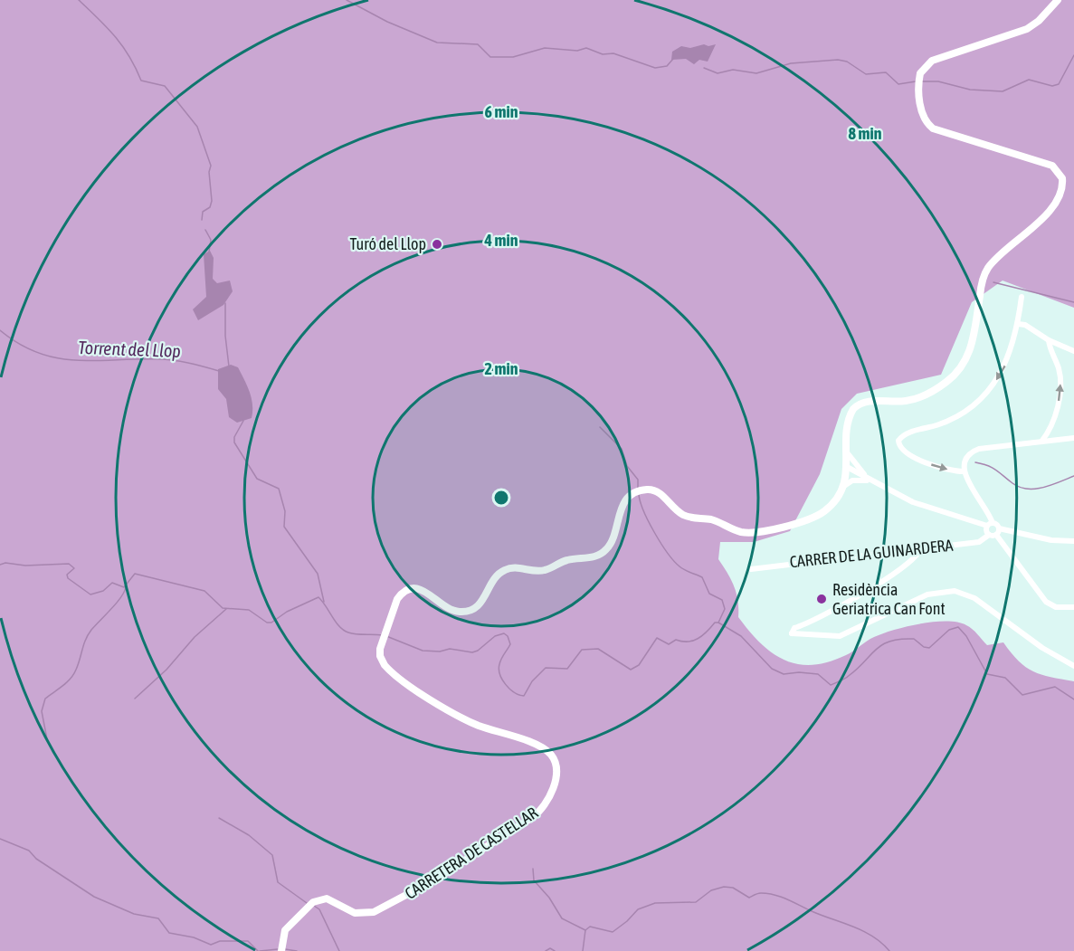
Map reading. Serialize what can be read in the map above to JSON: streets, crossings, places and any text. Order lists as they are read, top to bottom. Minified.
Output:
{"streets":{"street":["CARRER DE LA GUINARDERA","CARRETERA DE CASTELLAR"]},"water":["Torrent del Llop"],"places":["Turó del Llop","Residència Geriatrica Can Font"],"rings":["6 min","8 min","4 min","2 min"]}
